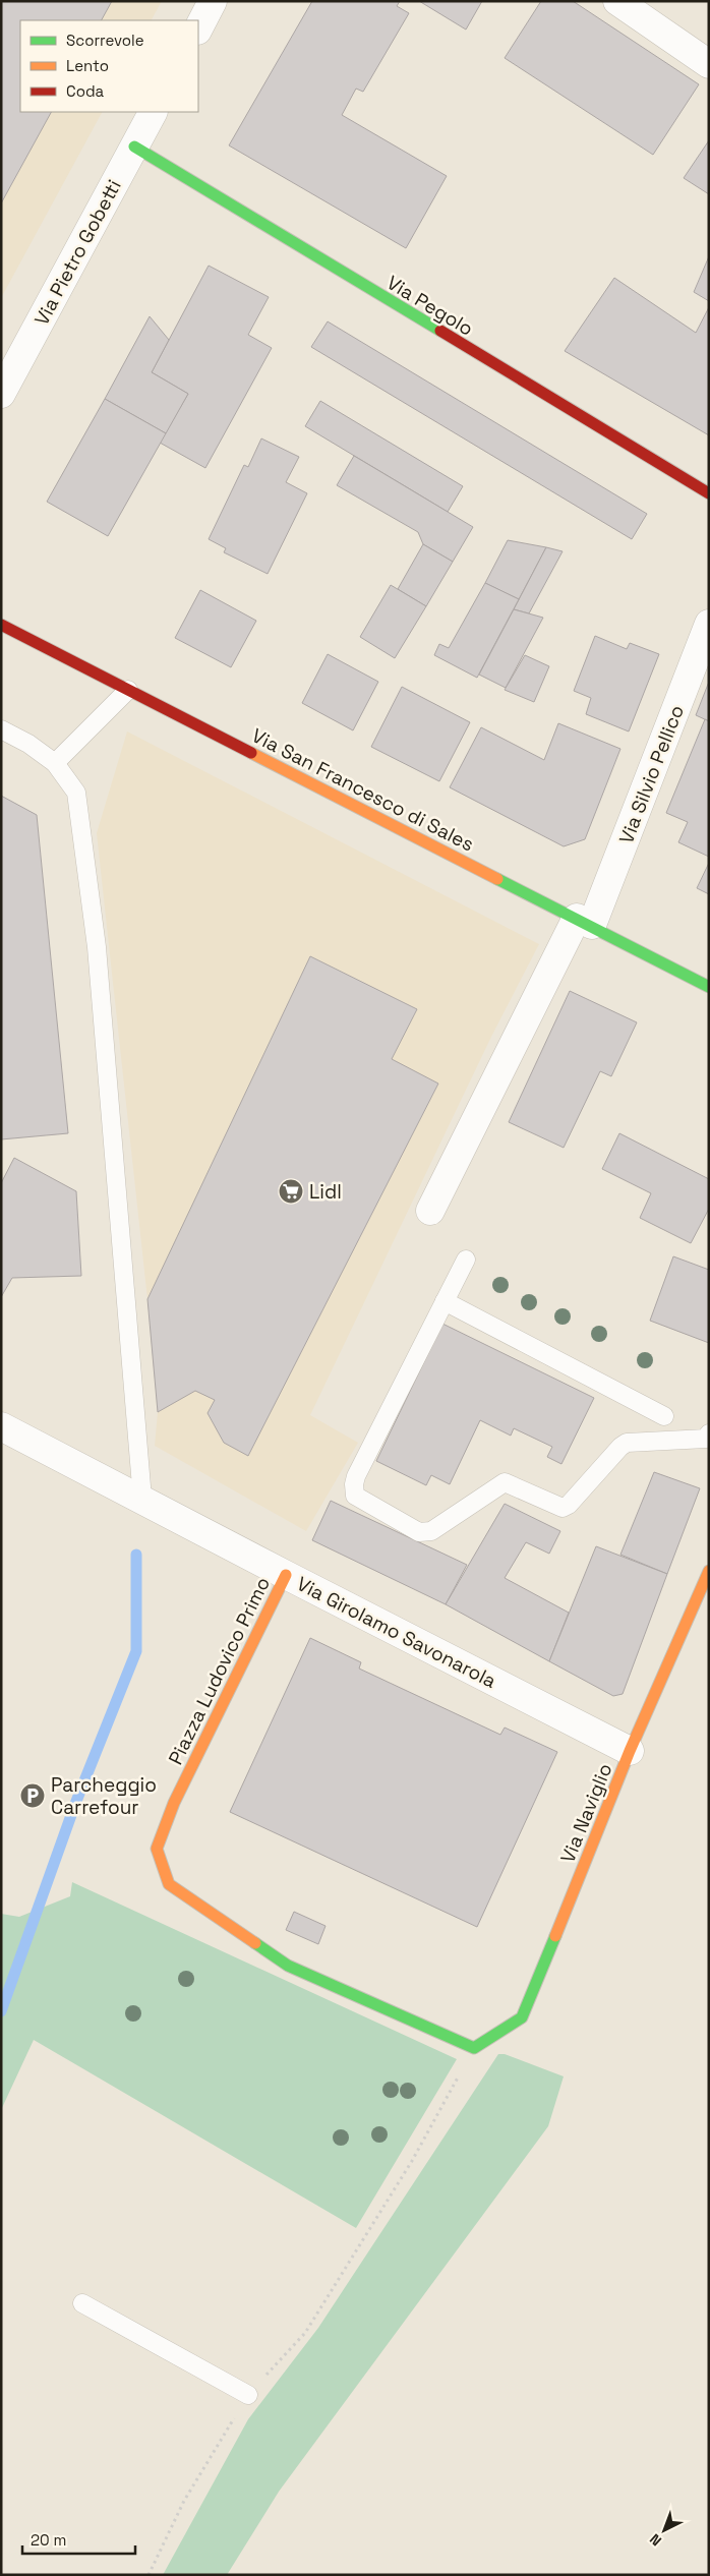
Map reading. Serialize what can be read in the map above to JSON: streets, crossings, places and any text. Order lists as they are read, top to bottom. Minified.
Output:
{"streets":{"street":["Via Pietro Gobetti","Via Pegolo","Via Silvio Pellico","Via San Francesco di Sales","Via Girolamo Savonarola","Piazza Ludovico Primo","Via Naviglio"]},"crossings":[["Via Pietro Gobetti","Via Pegolo"],["Via Silvio Pellico","Via San Francesco di Sales"],["Via Girolamo Savonarola","Piazza Ludovico Primo"],["Via Girolamo Savonarola","Via Naviglio"],["Piazza Ludovico Primo","Via Naviglio"]],"places":{"supermarket":["Lidl"],"parking":["Parcheggio Carrefour"]},"legend":["Scorrevole","Lento","Coda"],"scale_bar":"20 m","north":"bottom left"}
